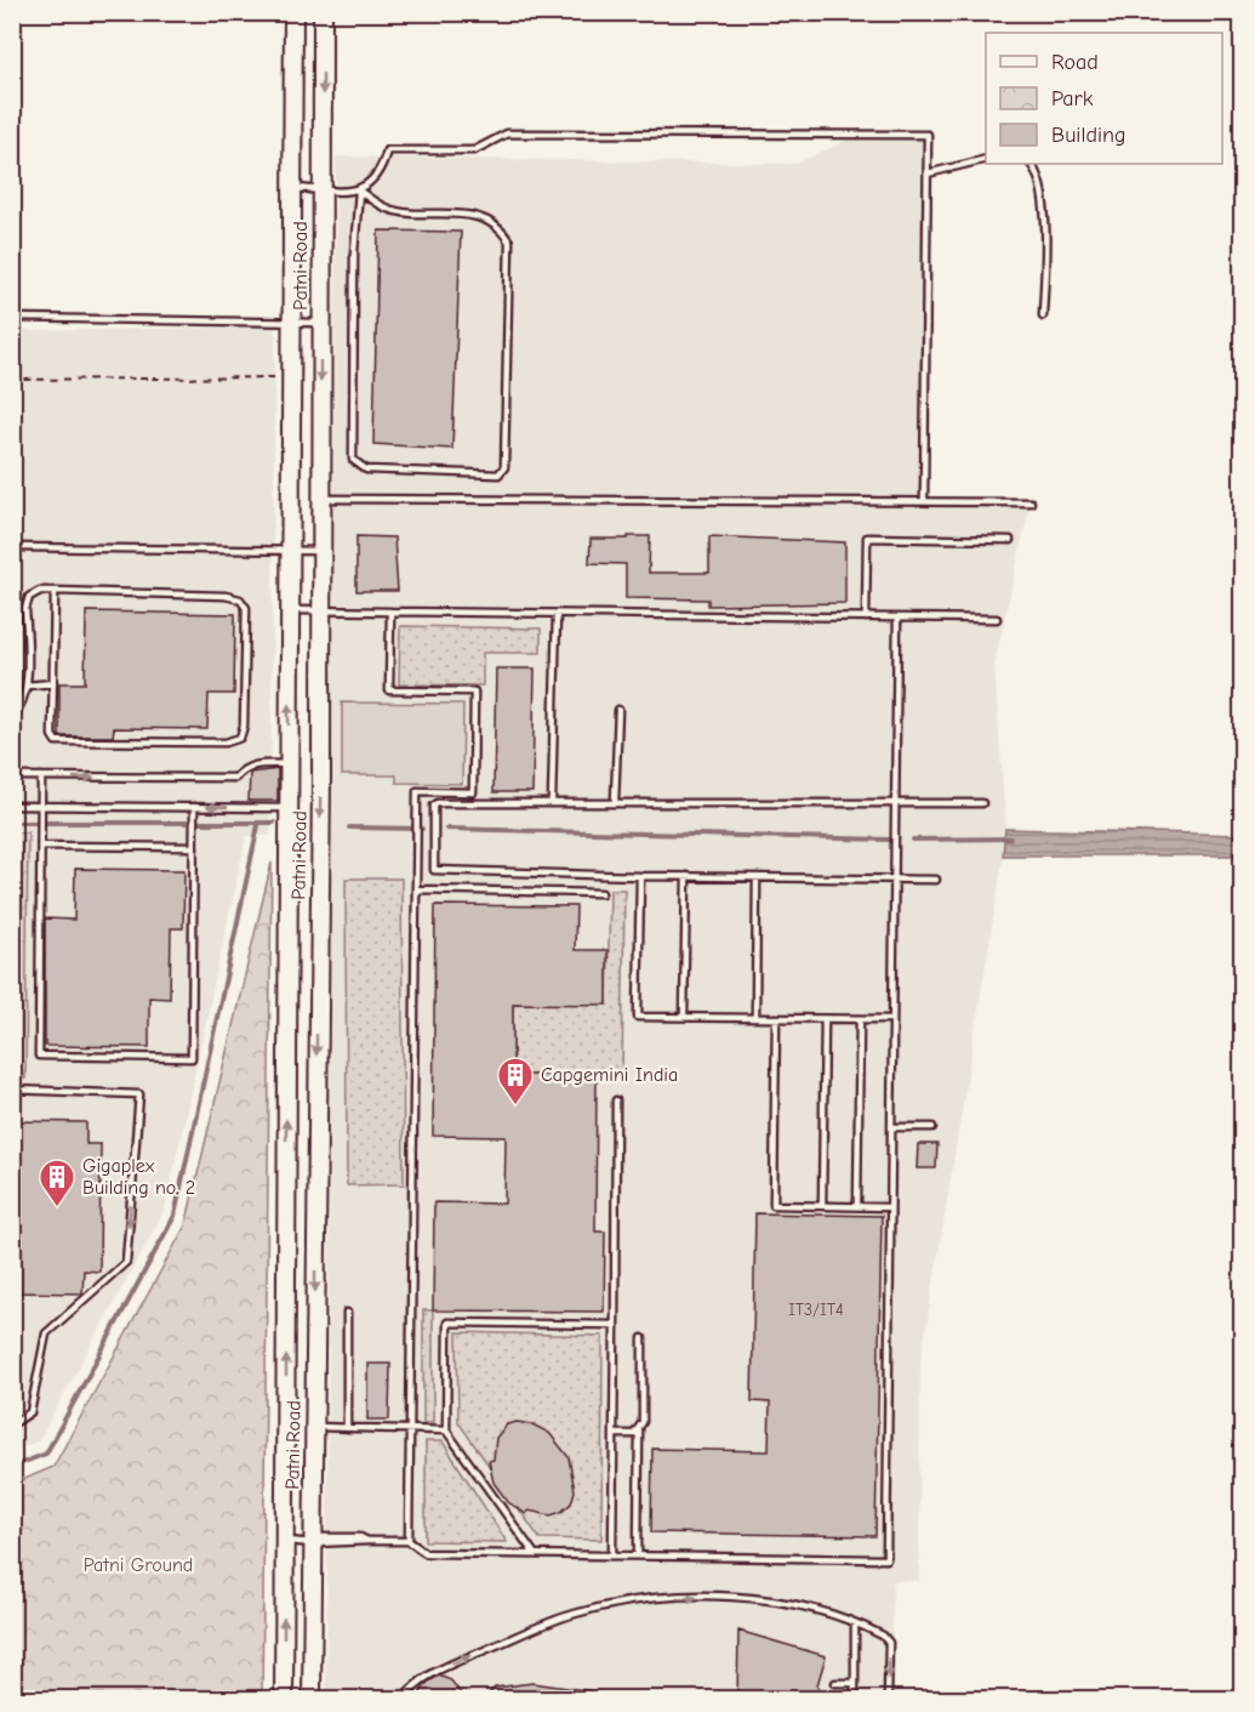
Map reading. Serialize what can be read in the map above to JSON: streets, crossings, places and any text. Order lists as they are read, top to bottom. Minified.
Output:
{"streets":{"main road":["Patni Road"]},"parks":["Patni Ground"],"places":{"building":["Capgemini India","Gigaplex Building no. 2"]},"house_numbers":["IT3/IT4"],"legend":["Road","Park","Building"]}
